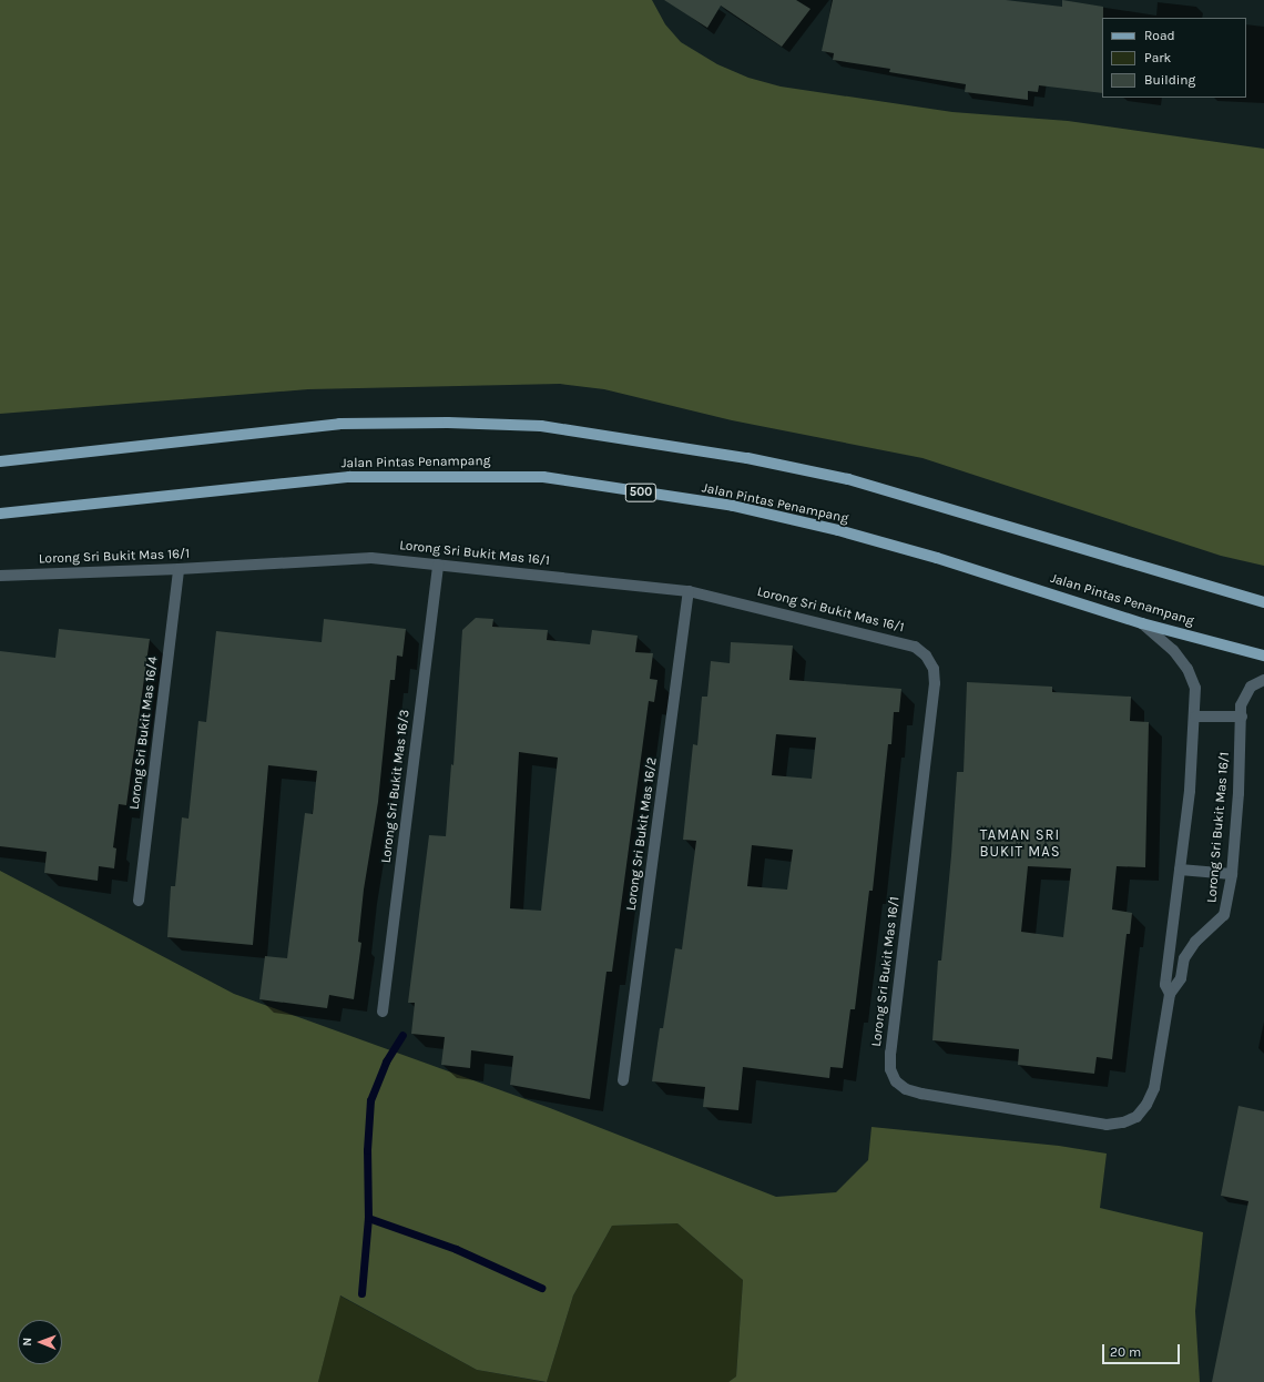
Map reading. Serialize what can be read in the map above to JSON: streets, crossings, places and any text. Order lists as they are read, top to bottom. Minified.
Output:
{"streets":{"main road":["Jalan Pintas Penampang","500"],"street":["Lorong Sri Bukit Mas 16/1","Lorong Sri Bukit Mas 16/4","Lorong Sri Bukit Mas 16/3","Lorong Sri Bukit Mas 16/2"]},"crossings":[["Jalan Pintas Penampang","Lorong Sri Bukit Mas 16/1"],["Lorong Sri Bukit Mas 16/1","Lorong Sri Bukit Mas 16/4"],["Lorong Sri Bukit Mas 16/1","Lorong Sri Bukit Mas 16/3"],["Lorong Sri Bukit Mas 16/1","Lorong Sri Bukit Mas 16/2"]],"districts":["TAMAN SRI BUKIT MAS"],"legend":["Road","Park","Building"],"scale_bar":"20 m","north":"left"}
